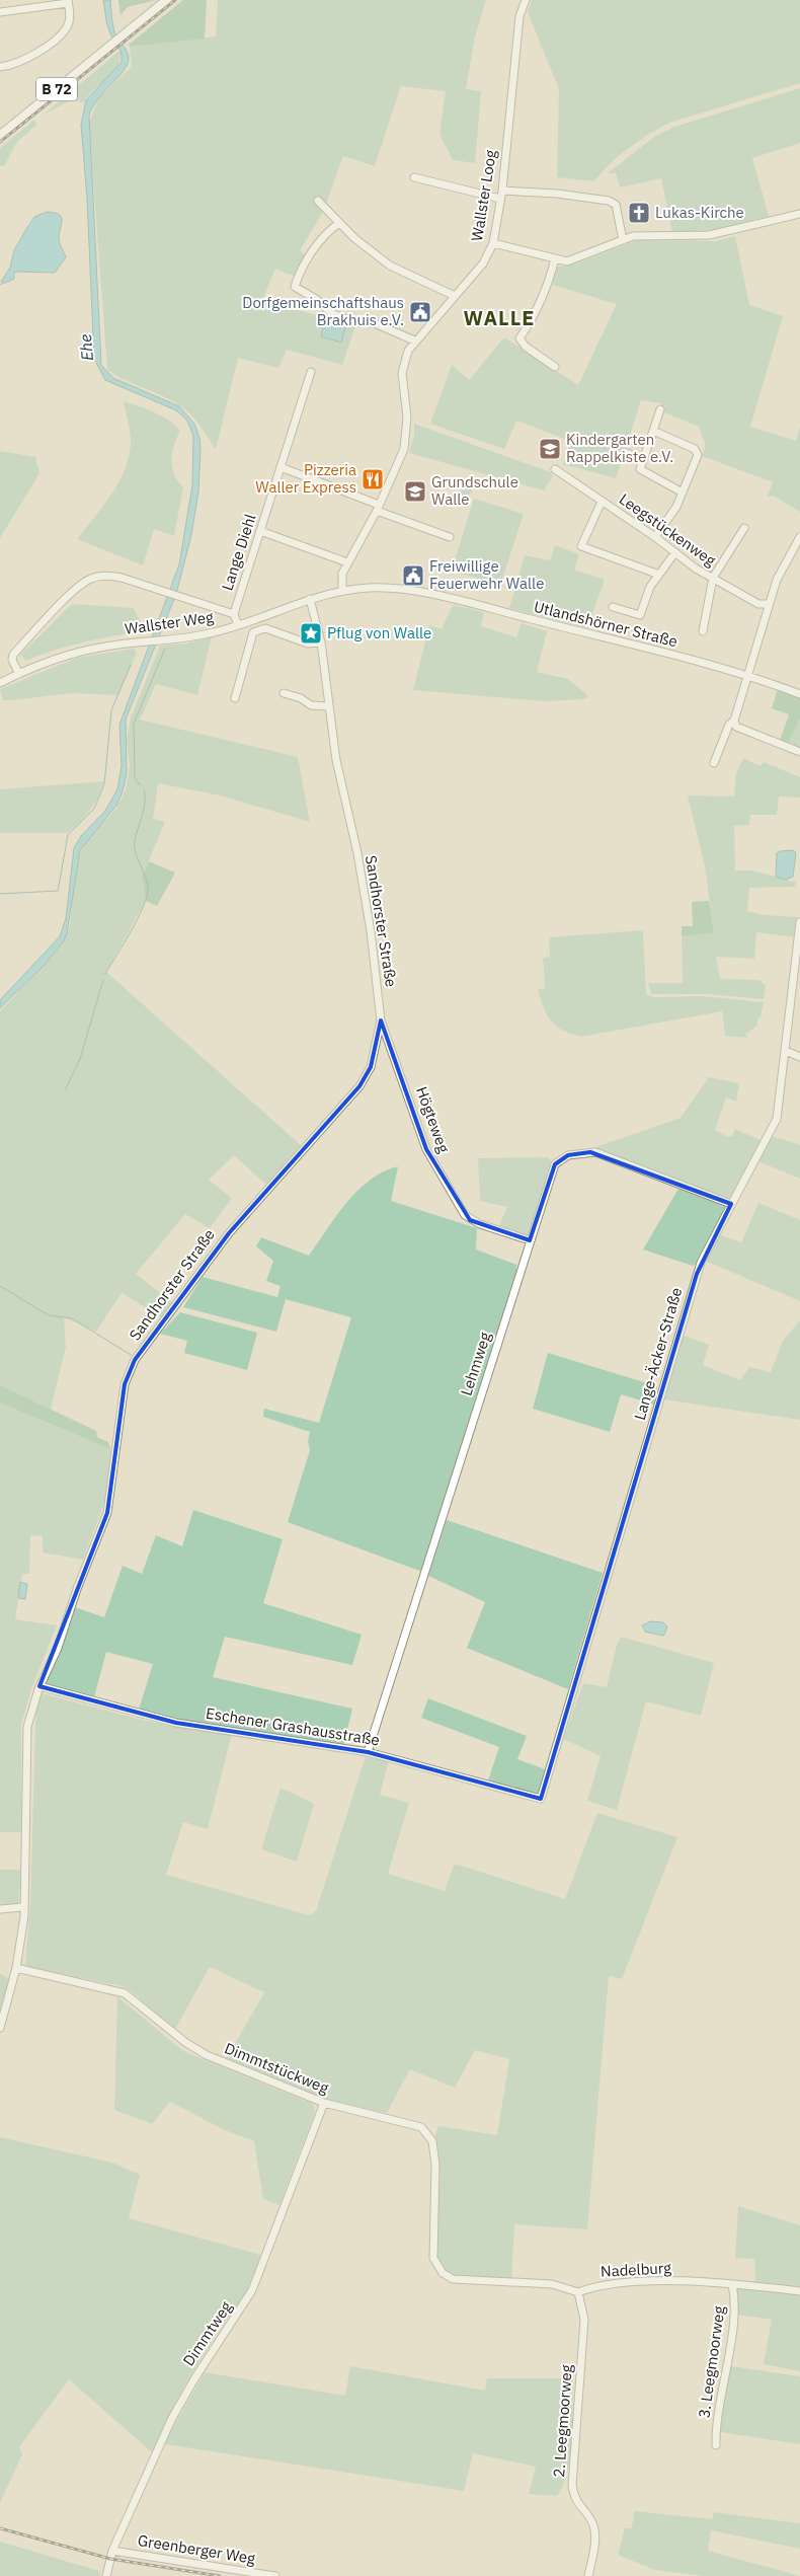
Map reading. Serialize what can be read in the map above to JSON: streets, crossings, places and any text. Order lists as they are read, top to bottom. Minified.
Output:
{"streets":{"main road":["B 72"],"street":["Wallster Loog","Leegstückenweg","Lange Diehl","Wallster Weg","Utlandshörner Straße","Sandhorster Straße","Högteweg","Lange-Äcker-Straße","Lehmweg","Eschener Grashausstraße","Dimmtstückweg","Nadelburg","Dimmtweg","3. Leegmoorweg","2. Leegmoorweg","Greenberger Weg"]},"crossings":[["Wallster Loog","Wallster Weg"],["Wallster Loog","Utlandshörner Straße"],["Lange Diehl","Wallster Weg"],["Wallster Weg","Utlandshörner Straße"],["Wallster Weg","Sandhorster Straße"],["Sandhorster Straße","Högteweg"],["Sandhorster Straße","Eschener Grashausstraße"],["Sandhorster Straße","Dimmtstückweg"],["Högteweg","Lehmweg"],["Lange-Äcker-Straße","Lehmweg"],["Lange-Äcker-Straße","Eschener Grashausstraße"],["Lehmweg","Eschener Grashausstraße"],["Dimmtstückweg","Nadelburg"],["Dimmtstückweg","Dimmtweg"],["Dimmtstückweg","2. Leegmoorweg"],["Nadelburg","3. Leegmoorweg"],["Nadelburg","2. Leegmoorweg"],["Dimmtweg","Greenberger Weg"]],"districts":["WALLE"],"water":["Ehe"],"places":{"church":["Lukas-Kirche"],"public building":["Dorfgemeinschaftshaus Brakhuis e.V.","Freiwillige Feuerwehr Walle"],"school or university":["Kindergarten Rappelkiste e.V.","Grundschule Walle"],"restaurant":["Pizzeria Waller Express"],"place":["Pflug von Walle"]}}
